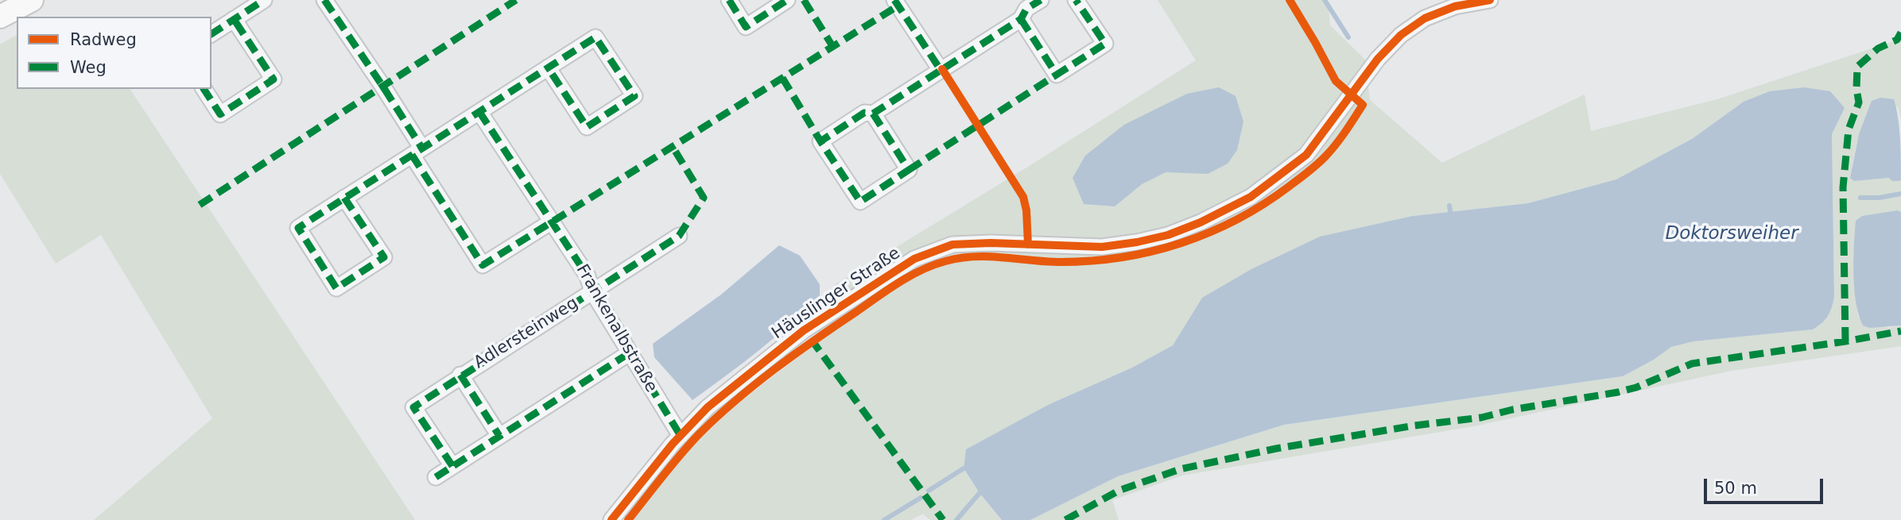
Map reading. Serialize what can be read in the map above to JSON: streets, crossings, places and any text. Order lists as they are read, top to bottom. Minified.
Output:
{"streets":{"street":["Häuslinger Straße","Frankenalbstraße","Adlersteinweg"]},"crossings":[["Häuslinger Straße","Frankenalbstraße"],["Frankenalbstraße","Adlersteinweg"]],"water":["Doktorsweiher"],"legend":["Radweg","Weg"],"scale_bar":"50 m"}
